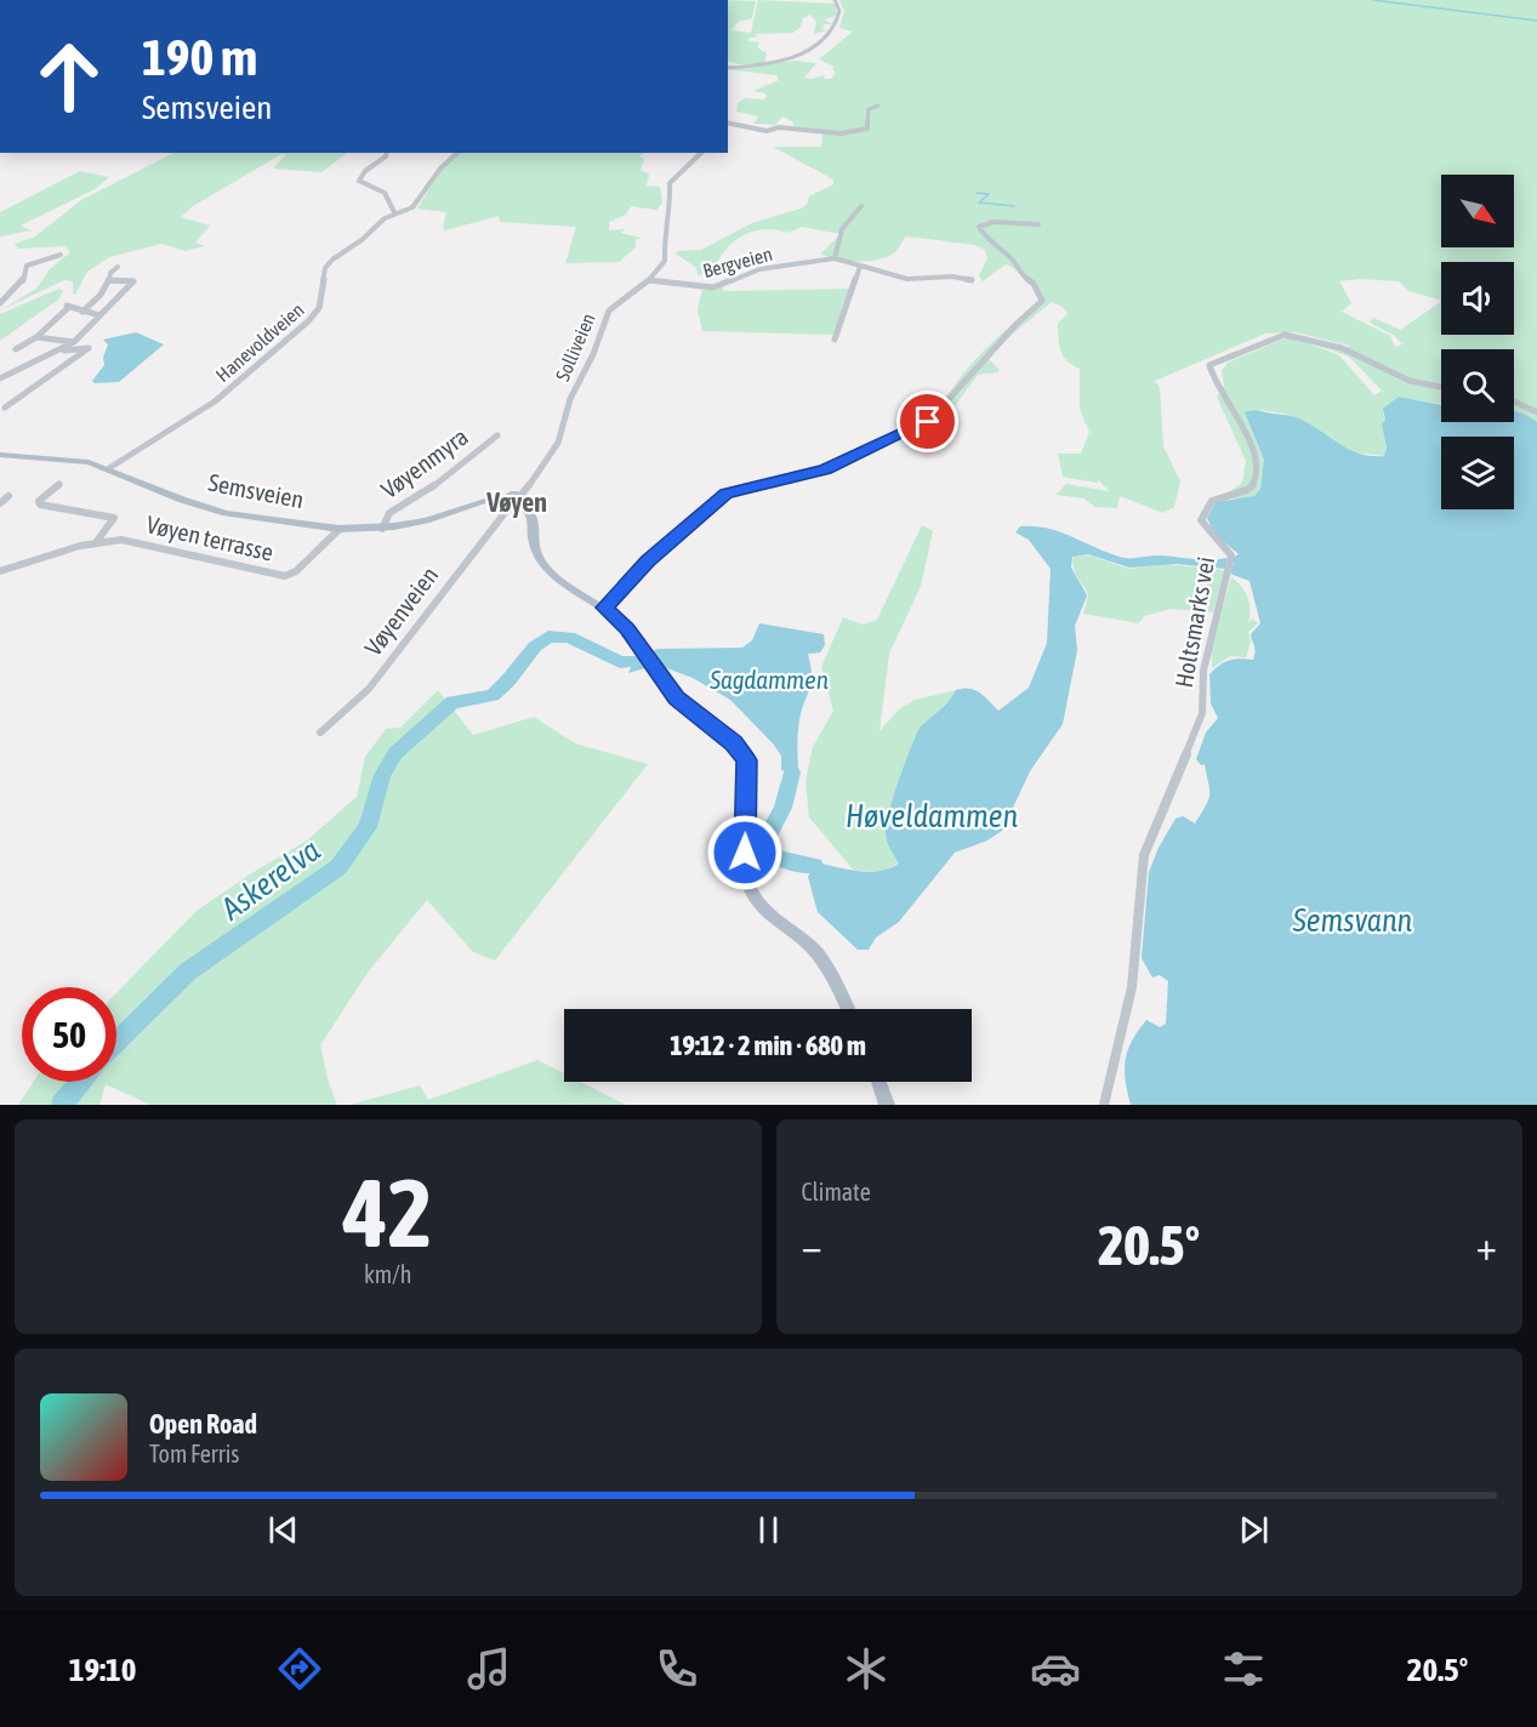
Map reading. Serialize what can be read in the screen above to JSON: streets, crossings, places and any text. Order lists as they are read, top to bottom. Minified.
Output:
{"streets":{"main road":["Semsveien"],"street":["Bergveien","Hanevoldveien","Solliveien","Vøyenmyra","Vøyen terrasse","Vøyenveien","Holtsmarks vei"]},"crossings":[["Bergveien","Solliveien"],["Hanevoldveien","Semsveien"],["Solliveien","Semsveien"],["Vøyenmyra","Semsveien"],["Semsveien","Vøyen terrasse"],["Semsveien","Vøyenveien"]],"districts":["Vøyen"],"water":["Sagdammen","Høveldammen","Askerelva","Semsvann"],"north":"bottom right","page":{"turn":["190 m","Semsveien"],"limit":"50","trip":"19:12 · 2 min · 680 m","tile":[["42","km/h"],"Climate"],"heat":["−","20.5°","+"],"song":["Open Road","Tom Ferris"],"tabs":["19:10","20.5°"]}}
